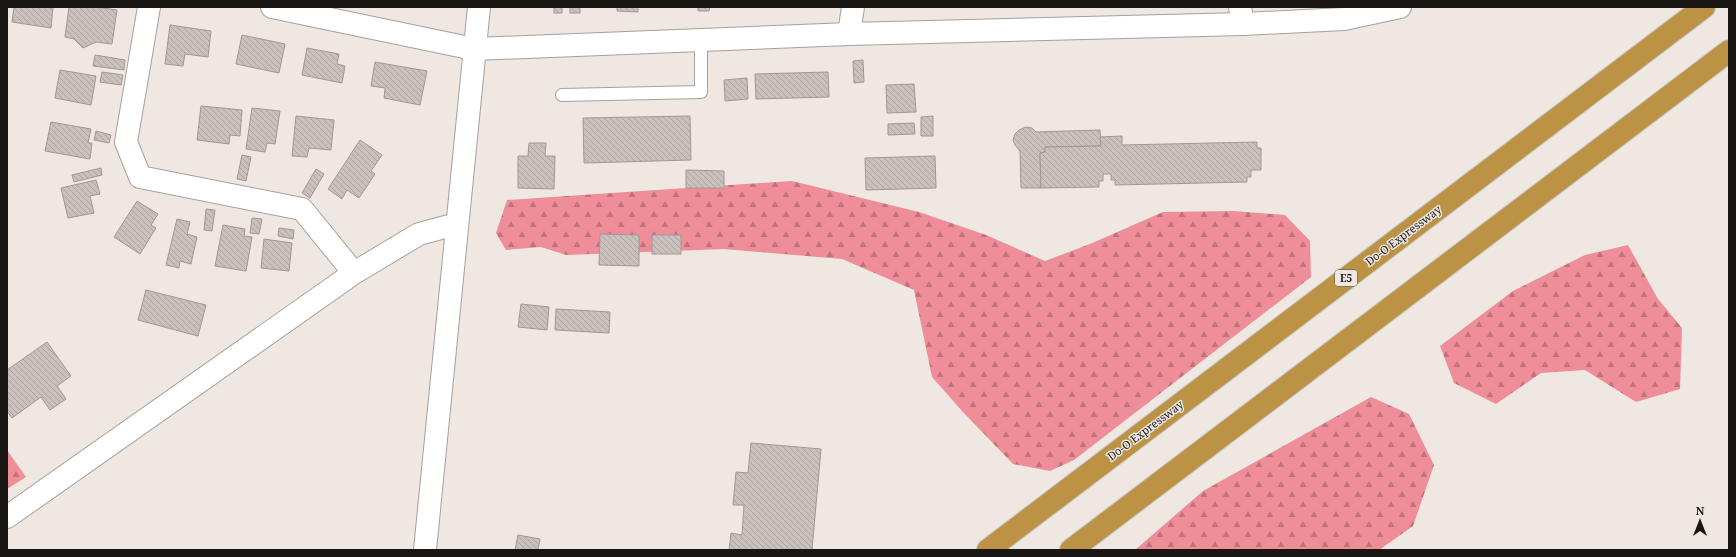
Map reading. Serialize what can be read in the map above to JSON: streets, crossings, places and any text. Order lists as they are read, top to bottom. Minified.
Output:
{"streets":{"highway":["Do-O Expressway","E5"]},"north":"top"}
